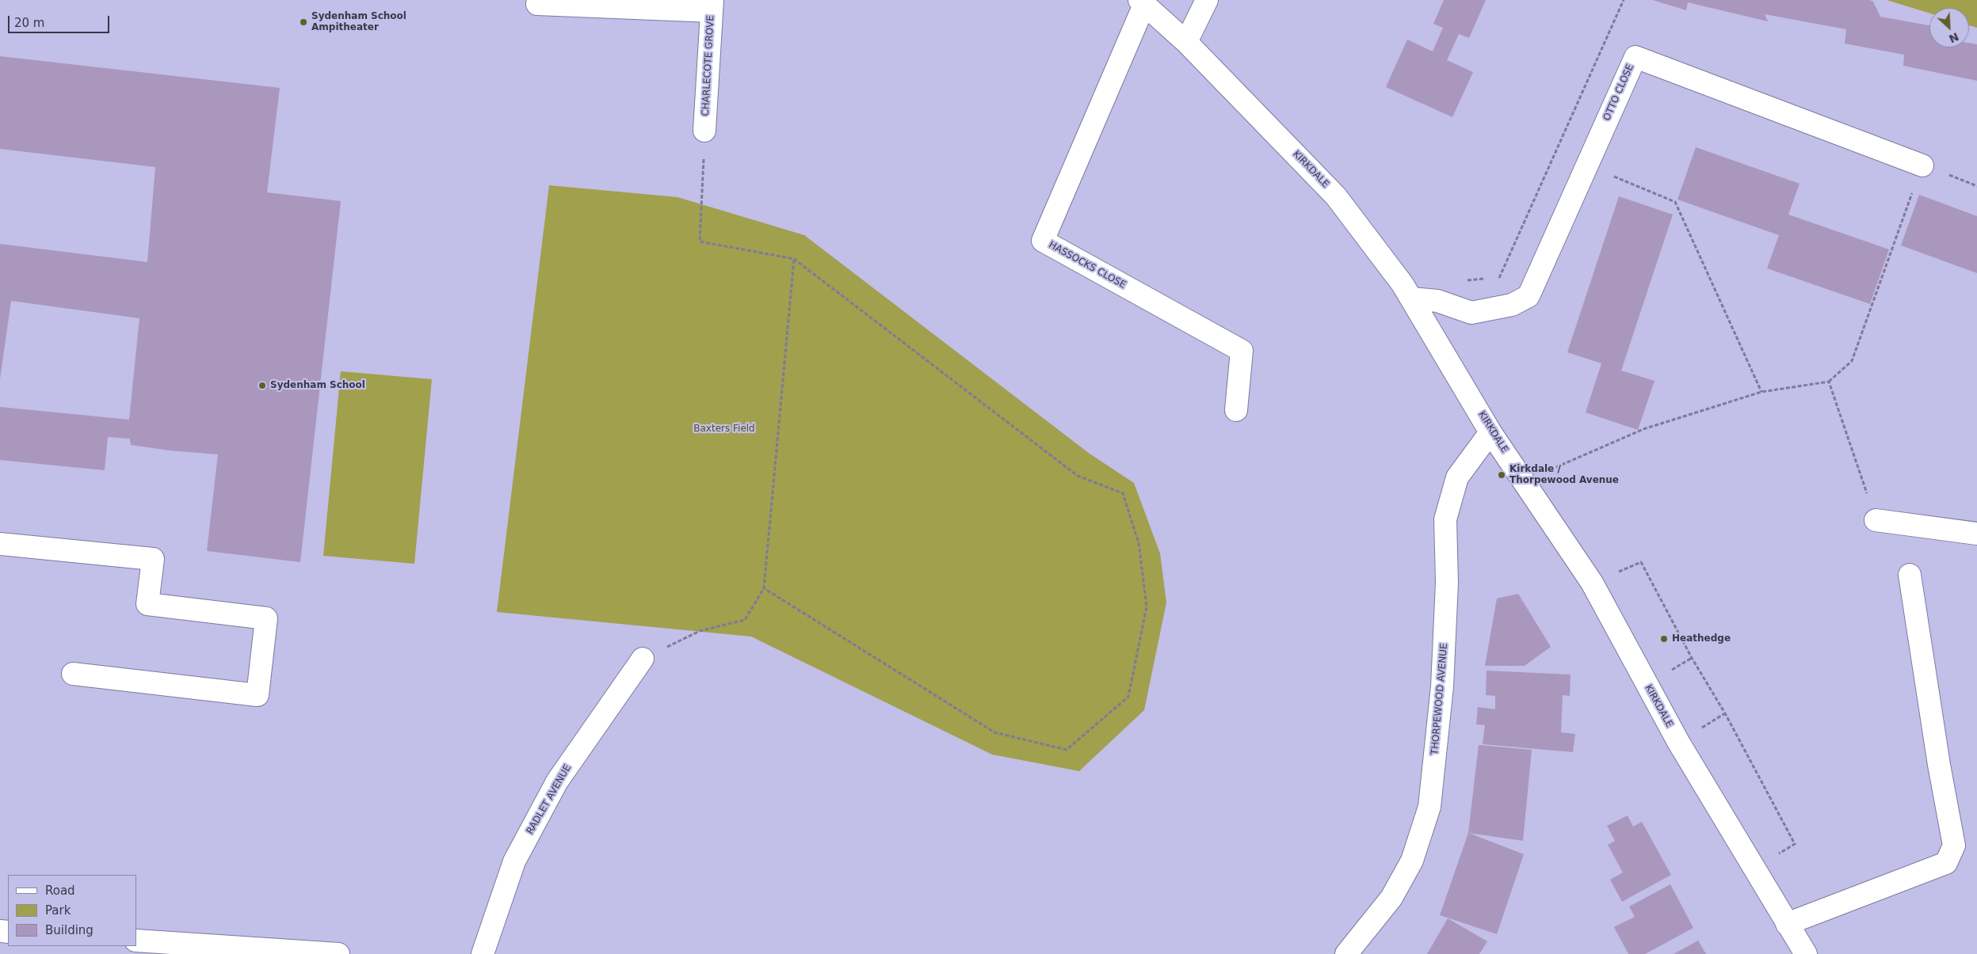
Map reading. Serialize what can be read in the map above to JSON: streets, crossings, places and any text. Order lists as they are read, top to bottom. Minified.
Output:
{"streets":{"street":["CHARLECOTE GROVE","OTTO CLOSE","KIRKDALE","HASSOCKS CLOSE","THORPEWOOD AVENUE","RADLET AVENUE"]},"crossings":[["OTTO CLOSE","KIRKDALE"],["KIRKDALE","HASSOCKS CLOSE"],["KIRKDALE","THORPEWOOD AVENUE"]],"parks":["Baxters Field"],"places":["Sydenham School Ampitheater","Sydenham School","Kirkdale / Thorpewood Avenue","Heathedge"],"legend":["Road","Park","Building"],"scale_bar":"20 m","north":"bottom right"}
